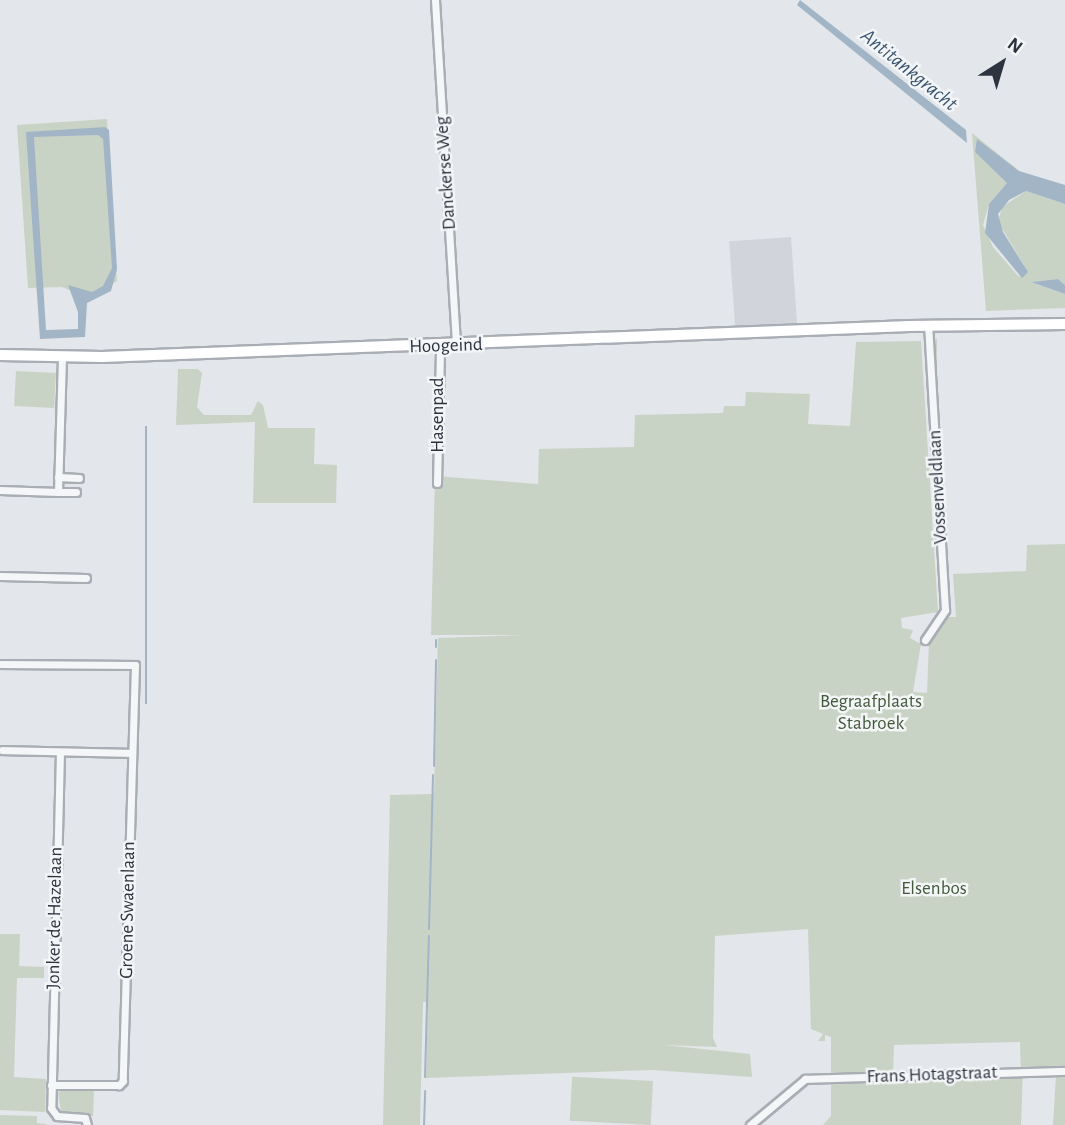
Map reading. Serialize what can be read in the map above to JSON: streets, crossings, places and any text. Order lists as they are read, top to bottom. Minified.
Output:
{"streets":{"main road":["Hoogeind"],"street":["Danckerse Weg","Hasenpad","Vossenveldlaan","Groene Swaenlaan","Jonker de Hazelaan","Frans Hotagstraat"]},"crossings":[["Danckerse Weg","Hoogeind"],["Hoogeind","Hasenpad"],["Hoogeind","Vossenveldlaan"],["Groene Swaenlaan","Jonker de Hazelaan"]],"water":["Antitankgracht"],"parks":["Begraafplaats Stabroek","Elsenbos"],"north":"top right"}
